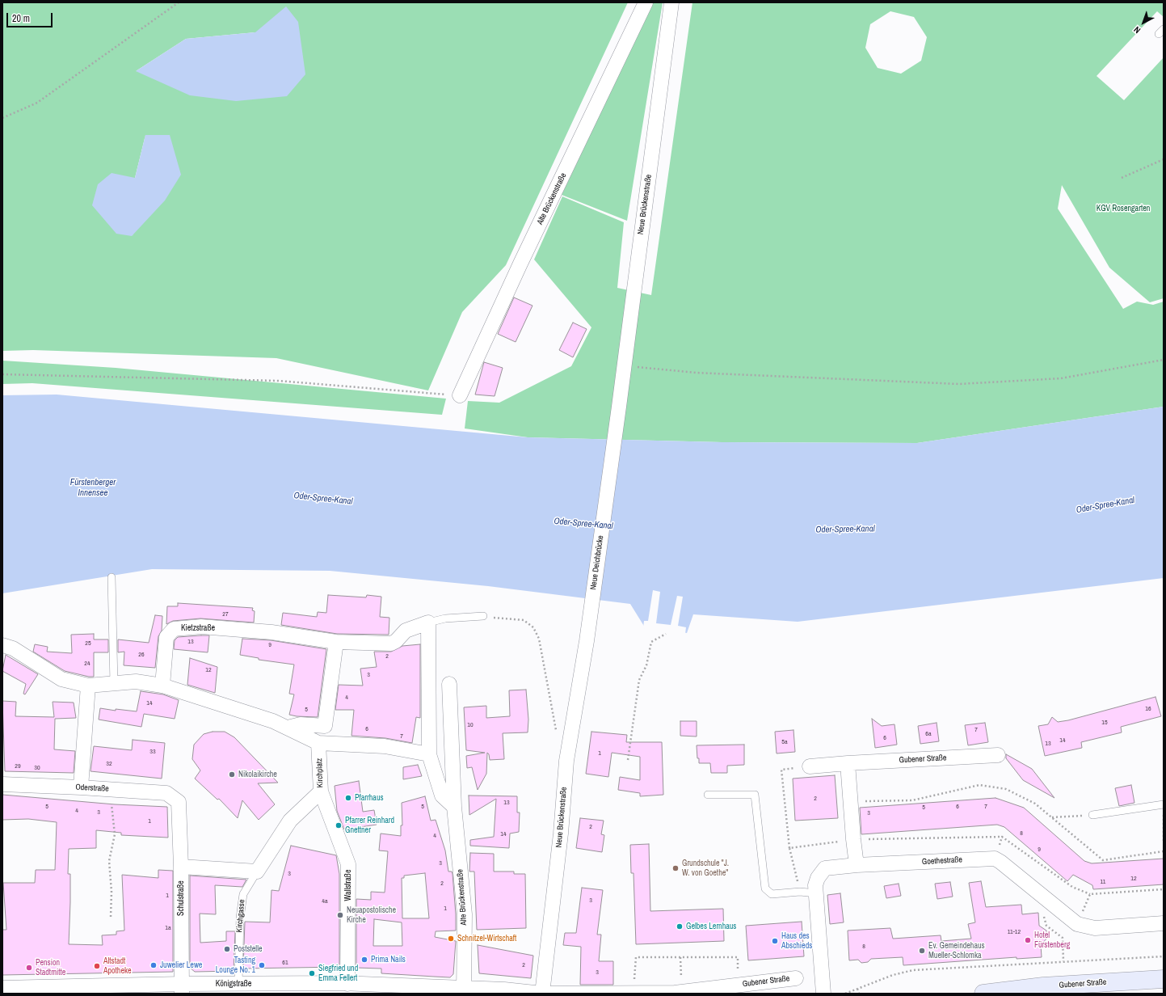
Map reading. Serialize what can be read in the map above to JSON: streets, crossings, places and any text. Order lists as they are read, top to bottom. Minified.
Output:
{"streets":{"main road":["Gubener Straße"],"street":["Alte Brückenstraße","Neue Brückenstraße","Neue Deichbrücke","Kietzstraße","Kirchplatz","Oderstraße","Goethestraße","Wallstraße","Schulstraße","Königstraße"],"lane":["Kirchgasse"]},"crossings":[["Alte Brückenstraße","Gubener Straße"],["Alte Brückenstraße","Königstraße"],["Neue Brückenstraße","Neue Deichbrücke"],["Neue Brückenstraße","Gubener Straße"],["Gubener Straße","Königstraße"],["Kirchplatz","Wallstraße"],["Kirchplatz","Kirchgasse"],["Oderstraße","Schulstraße"],["Wallstraße","Königstraße"],["Schulstraße","Königstraße"],["Kirchgasse","Königstraße"]],"water":["Fürstenberger Innensee","Oder-Spree-Kanal"],"parks":["KGV Rosengarten"],"places":["Nikolaikirche","Pfarrhaus","Pfarrer Reinhard Gnettner","Grundschule \"J. W. von Goethe\"","Neuapostolische Kirche","Gelbes Lernhaus","Schnitzel-Wirtschaft","Hotel Fürstenberg","Haus des Abschieds","Poststelle","Ev. Gemeindehaus Mueller-Schlomka","Prima Nails","Juwelier Lewe","Tasting Lounge No. 1","Altstadt Apotheke","Pension Stadtmitte","Siegfried und Emma Fellert"],"house_numbers":["27","13","25","9","26","2","24","12","3","4","14","16","5","15","10","6","7","6a","7","6","14","5a","13","33","1","32","29","30","2","13","5","5","6","7","5","4","3","3","1","2","8","14","4","9","3","3","12","11","2","1","3","4a","1","1a","11-12","8","61","2","3"],"scale_bar":"20 m","north":"bottom left"}
